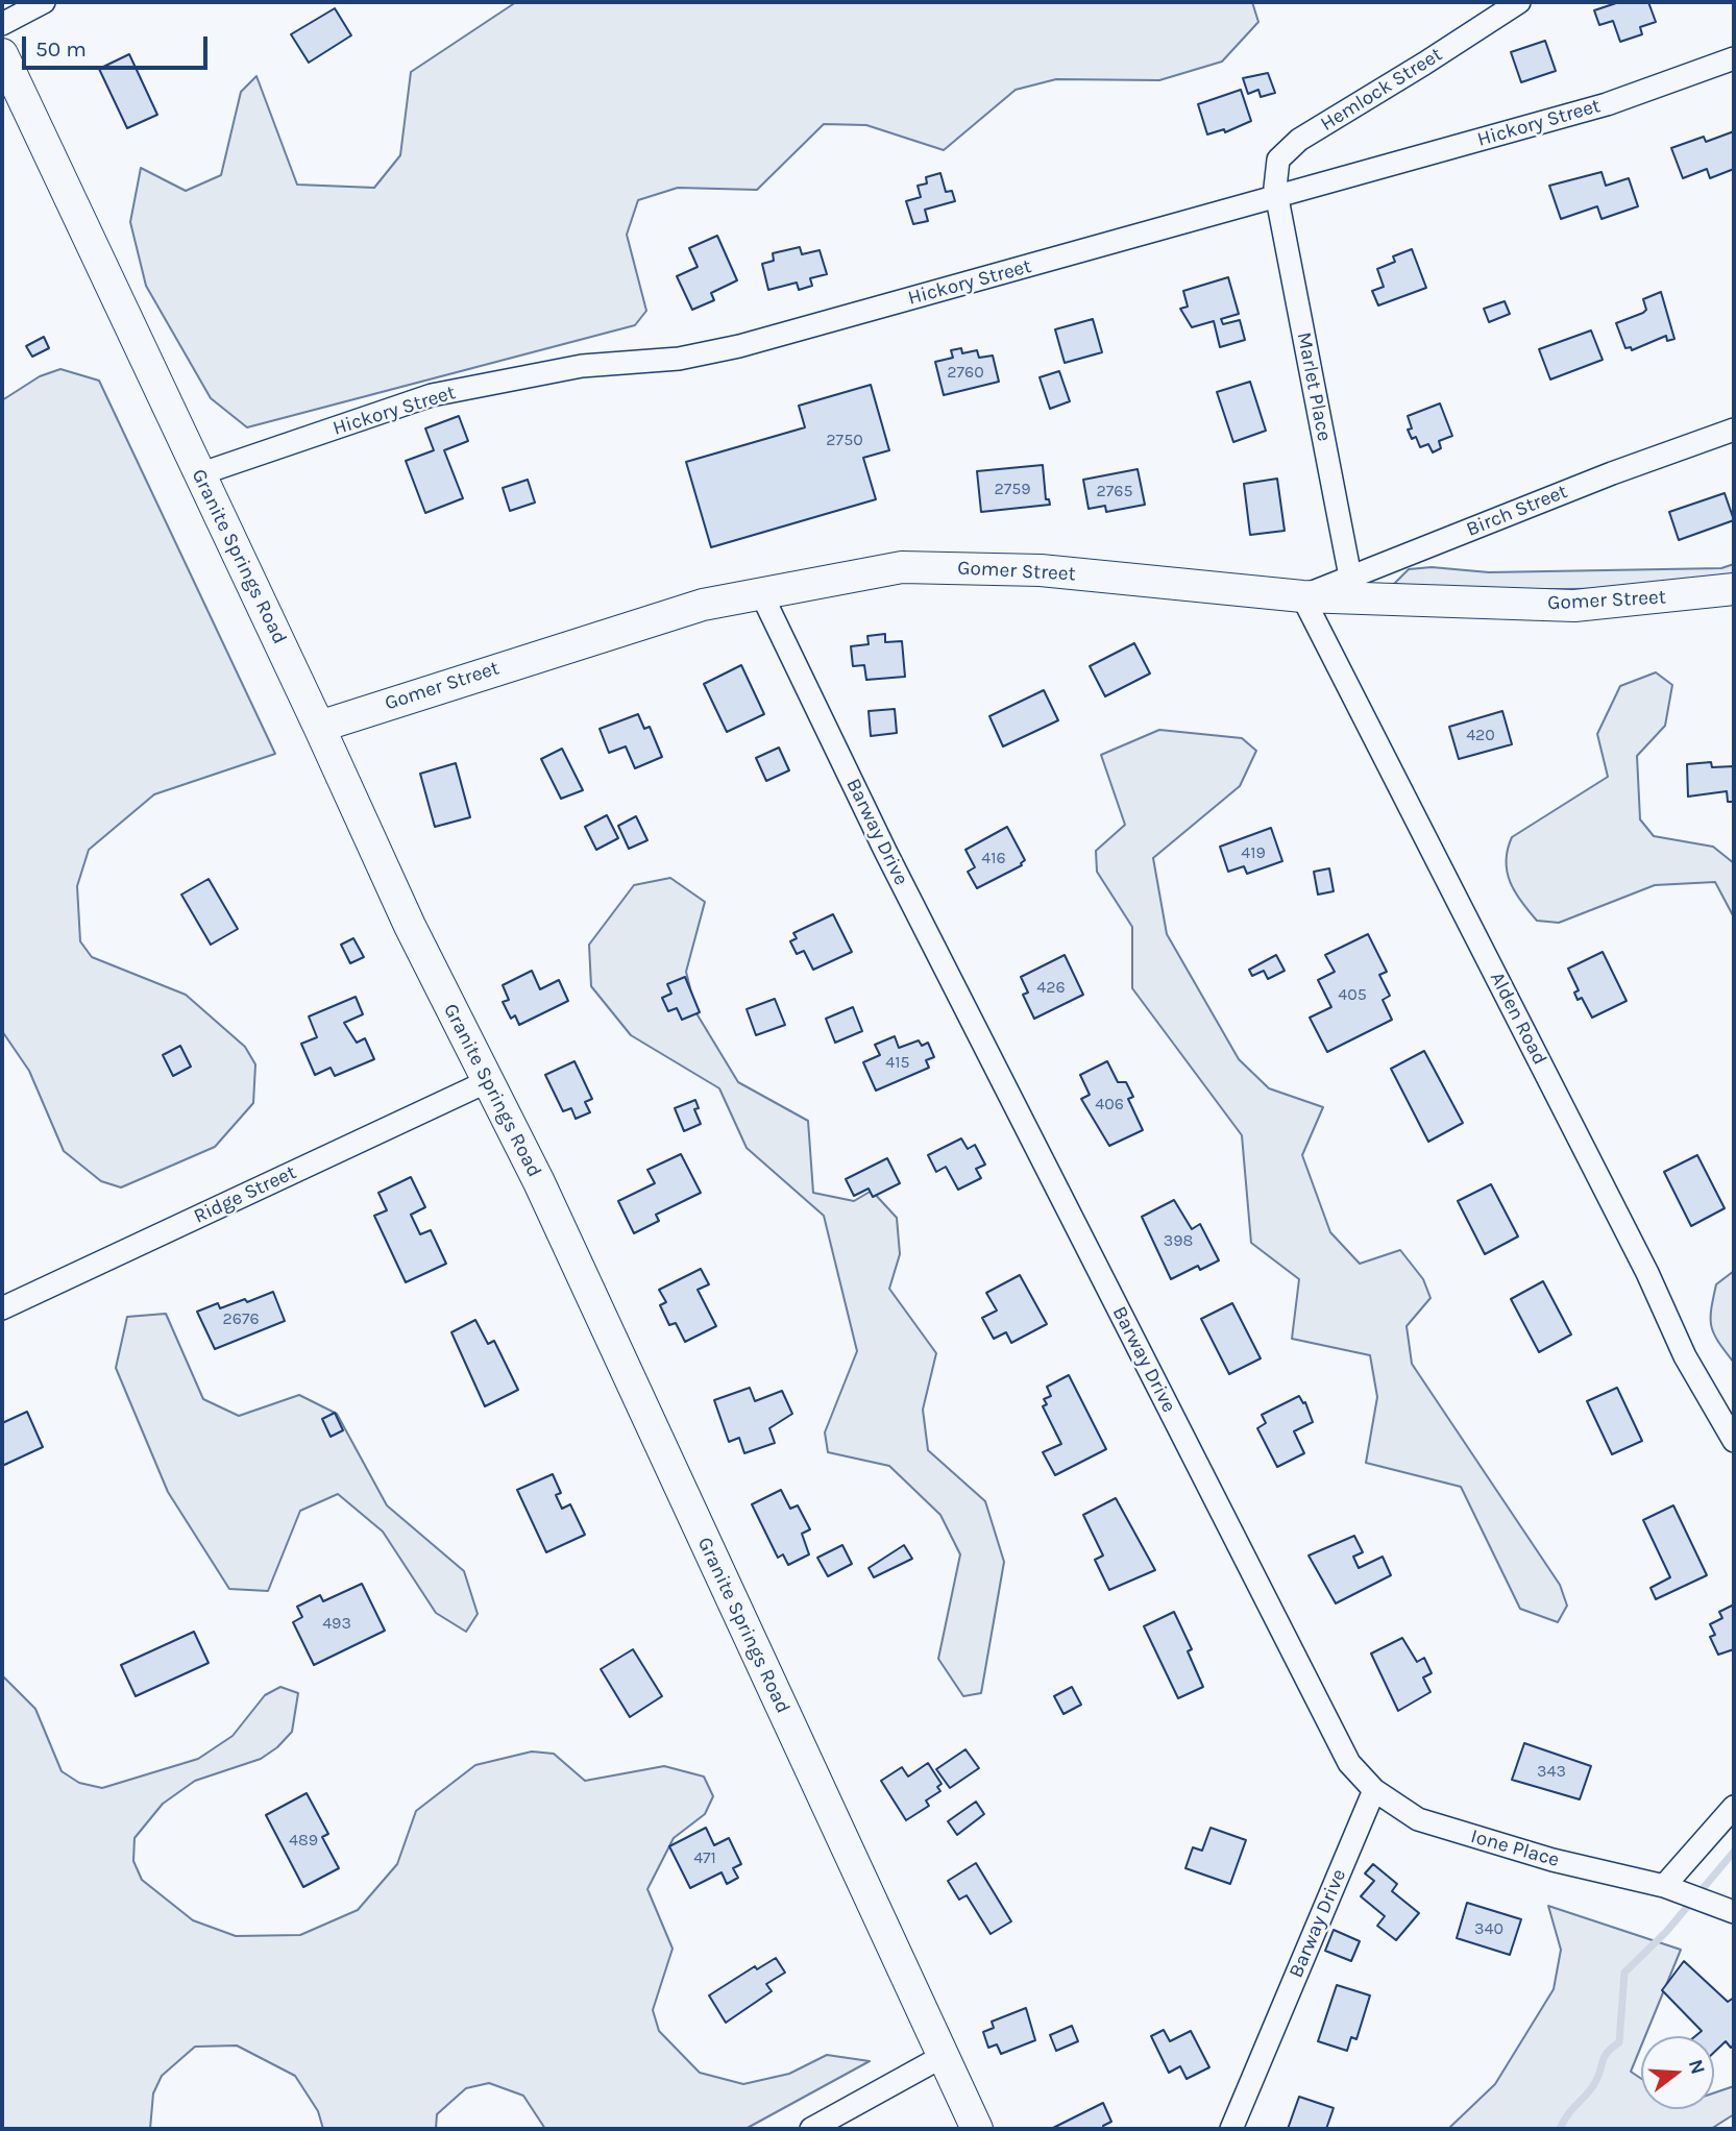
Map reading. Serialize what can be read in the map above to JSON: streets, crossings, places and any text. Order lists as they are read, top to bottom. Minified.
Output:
{"streets":{"street":["Hemlock Street","Hickory Street","Marlet Place","Birch Street","Granite Springs Road","Gomer Street","Barway Drive","Alden Road","Ridge Street","Ione Place"]},"crossings":[["Hemlock Street","Hickory Street"],["Hemlock Street","Marlet Place"],["Hickory Street","Marlet Place"],["Hickory Street","Granite Springs Road"],["Marlet Place","Birch Street"],["Birch Street","Gomer Street"],["Birch Street","Alden Road"],["Granite Springs Road","Gomer Street"],["Granite Springs Road","Ridge Street"],["Gomer Street","Barway Drive"],["Gomer Street","Alden Road"],["Barway Drive","Ione Place"]],"house_numbers":["2760","2750","2759","2765","420","419","416","426","405","415","406","398","2676","493","343","489","471","340"],"scale_bar":"50 m","north":"right"}
